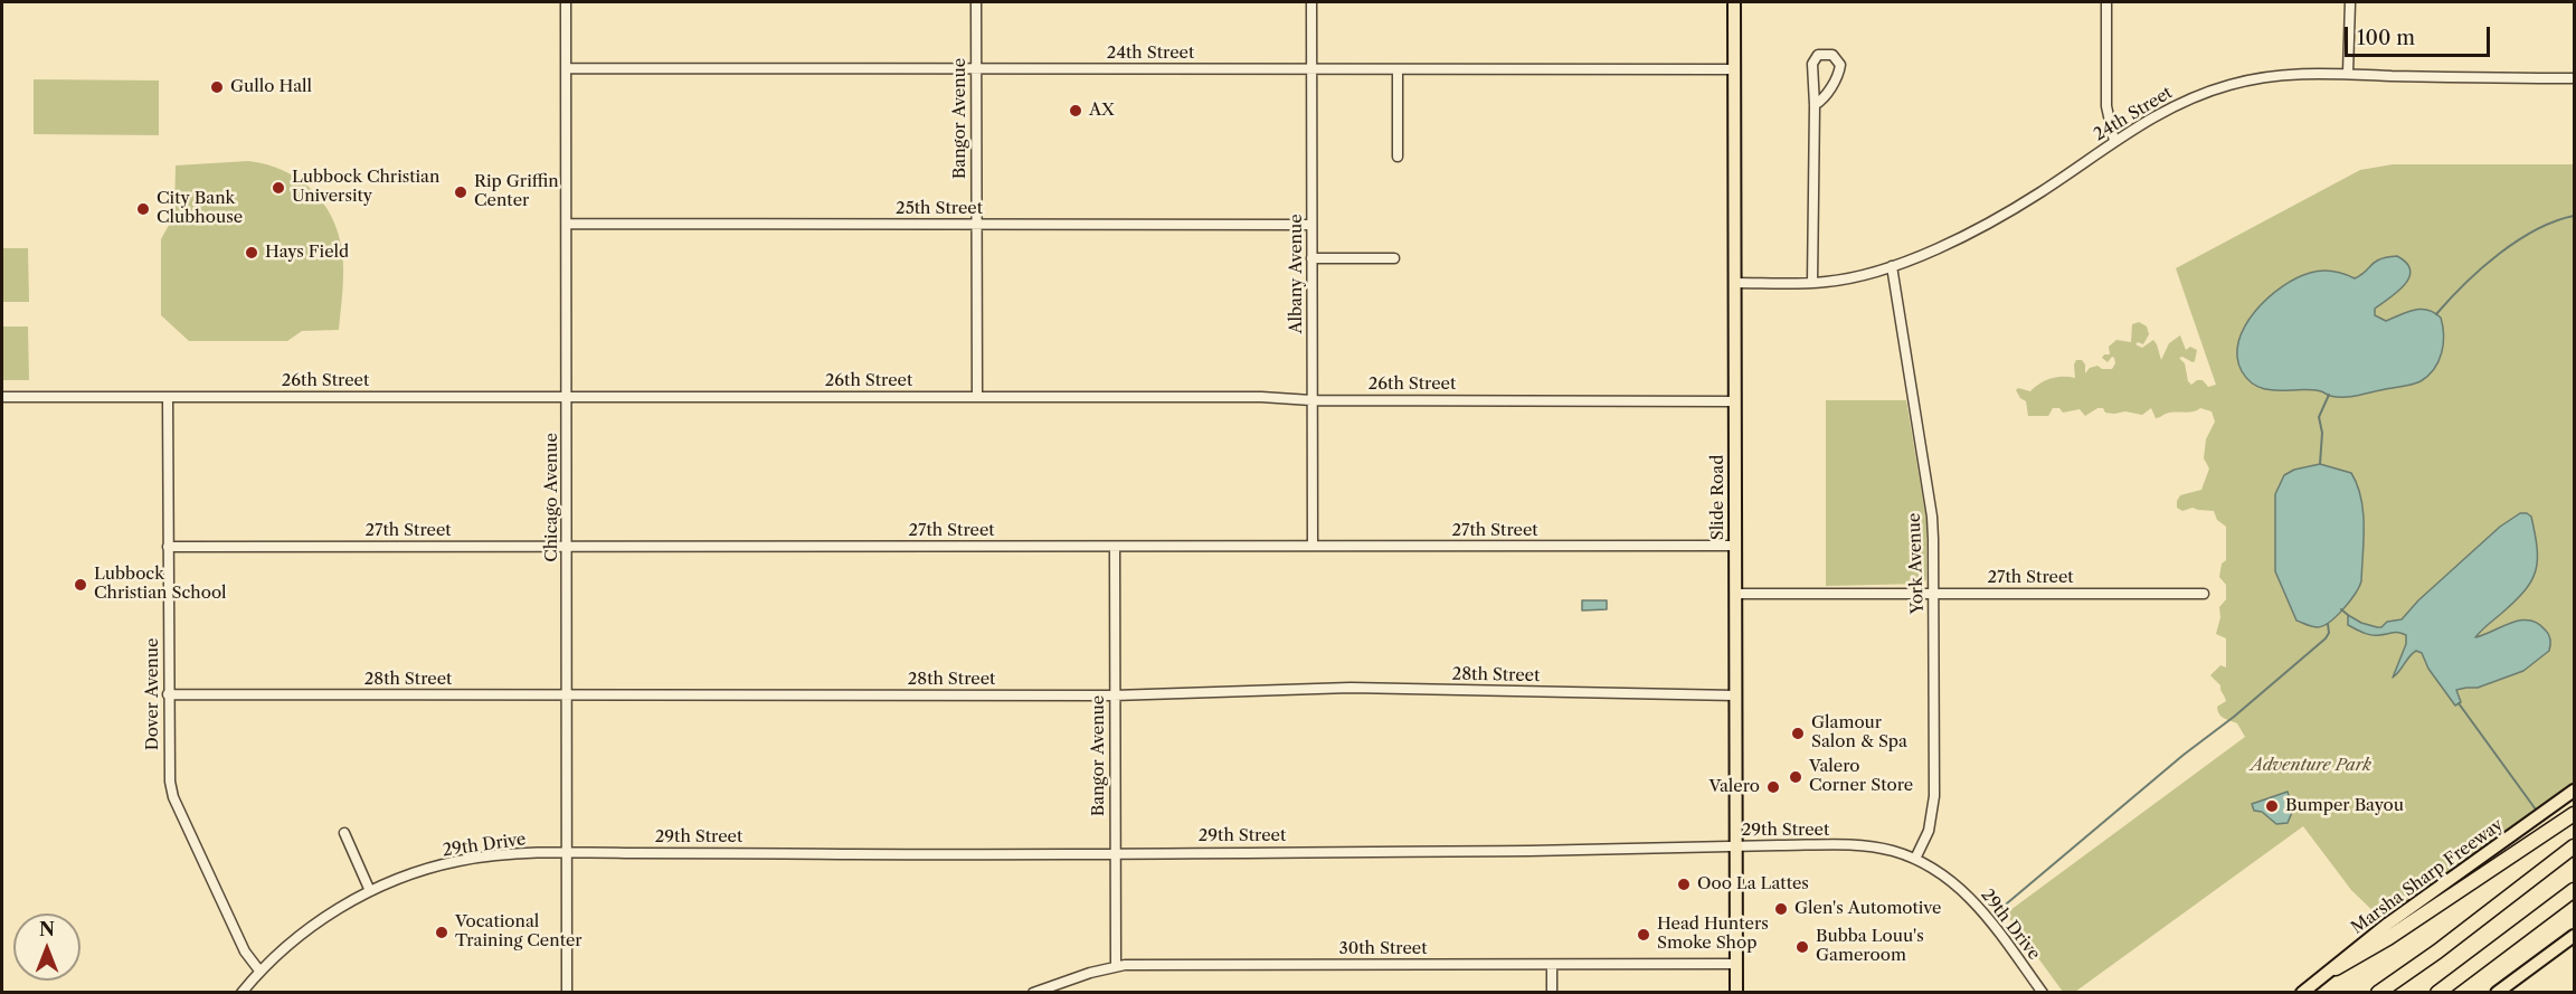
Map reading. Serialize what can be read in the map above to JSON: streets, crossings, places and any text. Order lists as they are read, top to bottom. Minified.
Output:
{"streets":{"main road":["Slide Road","Marsha Sharp Freeway"],"street":["24th Street","Bangor Avenue","25th Street","Albany Avenue","26th Street","Chicago Avenue","27th Street","York Avenue","28th Street","Dover Avenue","29th Street","29th Drive","30th Street"]},"crossings":[["24th Street","Bangor Avenue"],["24th Street","Albany Avenue"],["24th Street","Chicago Avenue"],["24th Street","Slide Road"],["24th Street","York Avenue"],["Bangor Avenue","25th Street"],["Bangor Avenue","26th Street"],["Bangor Avenue","27th Street"],["Bangor Avenue","28th Street"],["Bangor Avenue","29th Street"],["Bangor Avenue","30th Street"],["25th Street","Albany Avenue"],["25th Street","Chicago Avenue"],["Albany Avenue","26th Street"],["Albany Avenue","27th Street"],["26th Street","Chicago Avenue"],["26th Street","Slide Road"],["26th Street","Dover Avenue"],["Chicago Avenue","27th Street"],["Chicago Avenue","28th Street"],["Chicago Avenue","29th Street"],["Chicago Avenue","29th Drive"],["Slide Road","27th Street"],["Slide Road","28th Street"],["Slide Road","29th Street"],["Slide Road","30th Street"],["27th Street","York Avenue"],["27th Street","Dover Avenue"],["York Avenue","29th Street"],["York Avenue","29th Drive"],["28th Street","Dover Avenue"],["Dover Avenue","29th Drive"],["29th Street","29th Drive"]],"parks":["Adventure Park"],"places":["Gullo Hall","AX","Lubbock Christian University","Rip Griffin Center","City Bank Clubhouse","Hays Field","Lubbock Christian School","Glamour Salon & Spa","Valero Corner Store","Valero","Bumper Bayou","Ooo La Lattes","Glen's Automotive","Vocational Training Center","Head Hunters Smoke Shop","Bubba Louu's Gameroom"],"scale_bar":"100 m","north":"top"}
